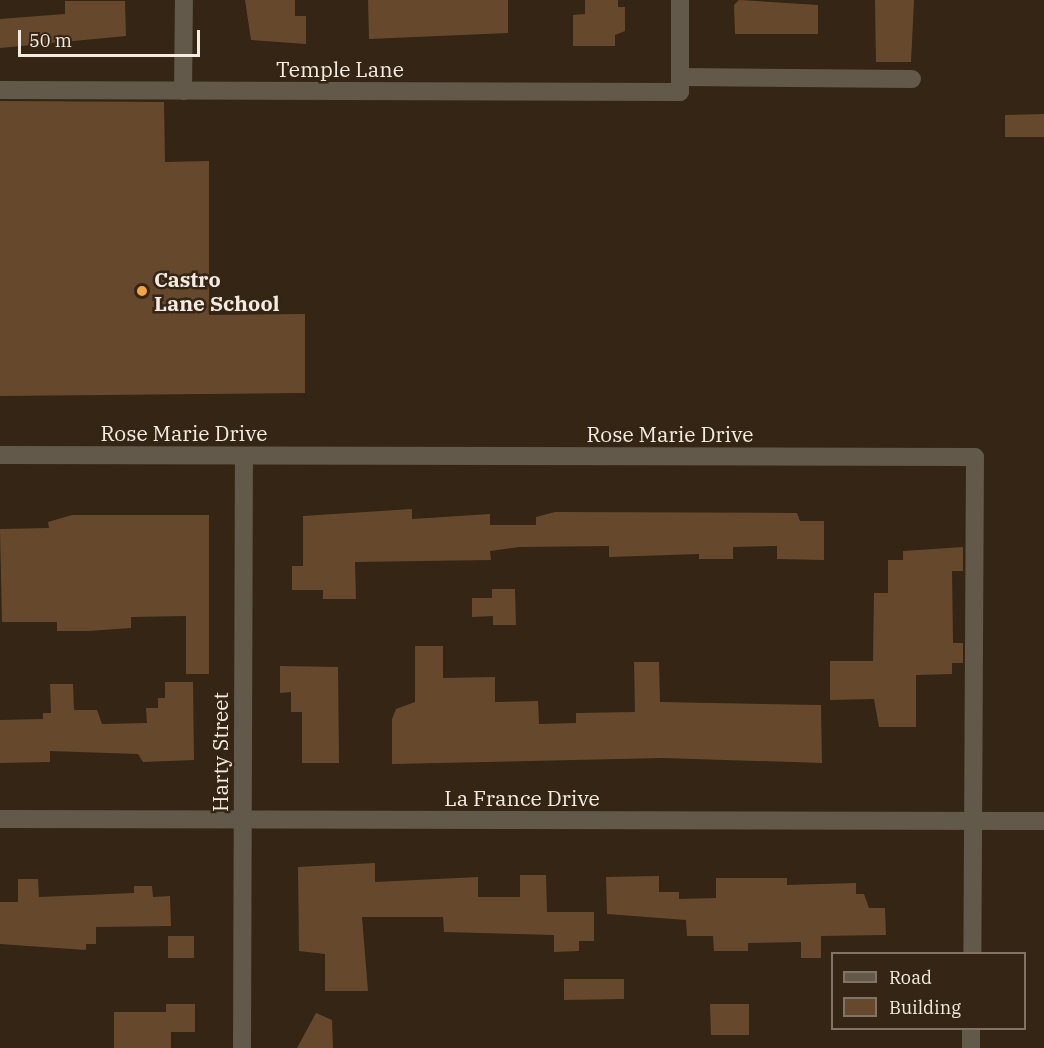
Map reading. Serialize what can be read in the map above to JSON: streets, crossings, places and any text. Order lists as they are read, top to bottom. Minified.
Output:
{"streets":{"street":["Temple Lane","Rose Marie Drive","Harty Street","La France Drive"]},"crossings":[["Rose Marie Drive","Harty Street"],["Rose Marie Drive","La France Drive"],["Harty Street","La France Drive"]],"places":["Castro Lane School"],"legend":["Road","Building"],"scale_bar":"50 m"}
